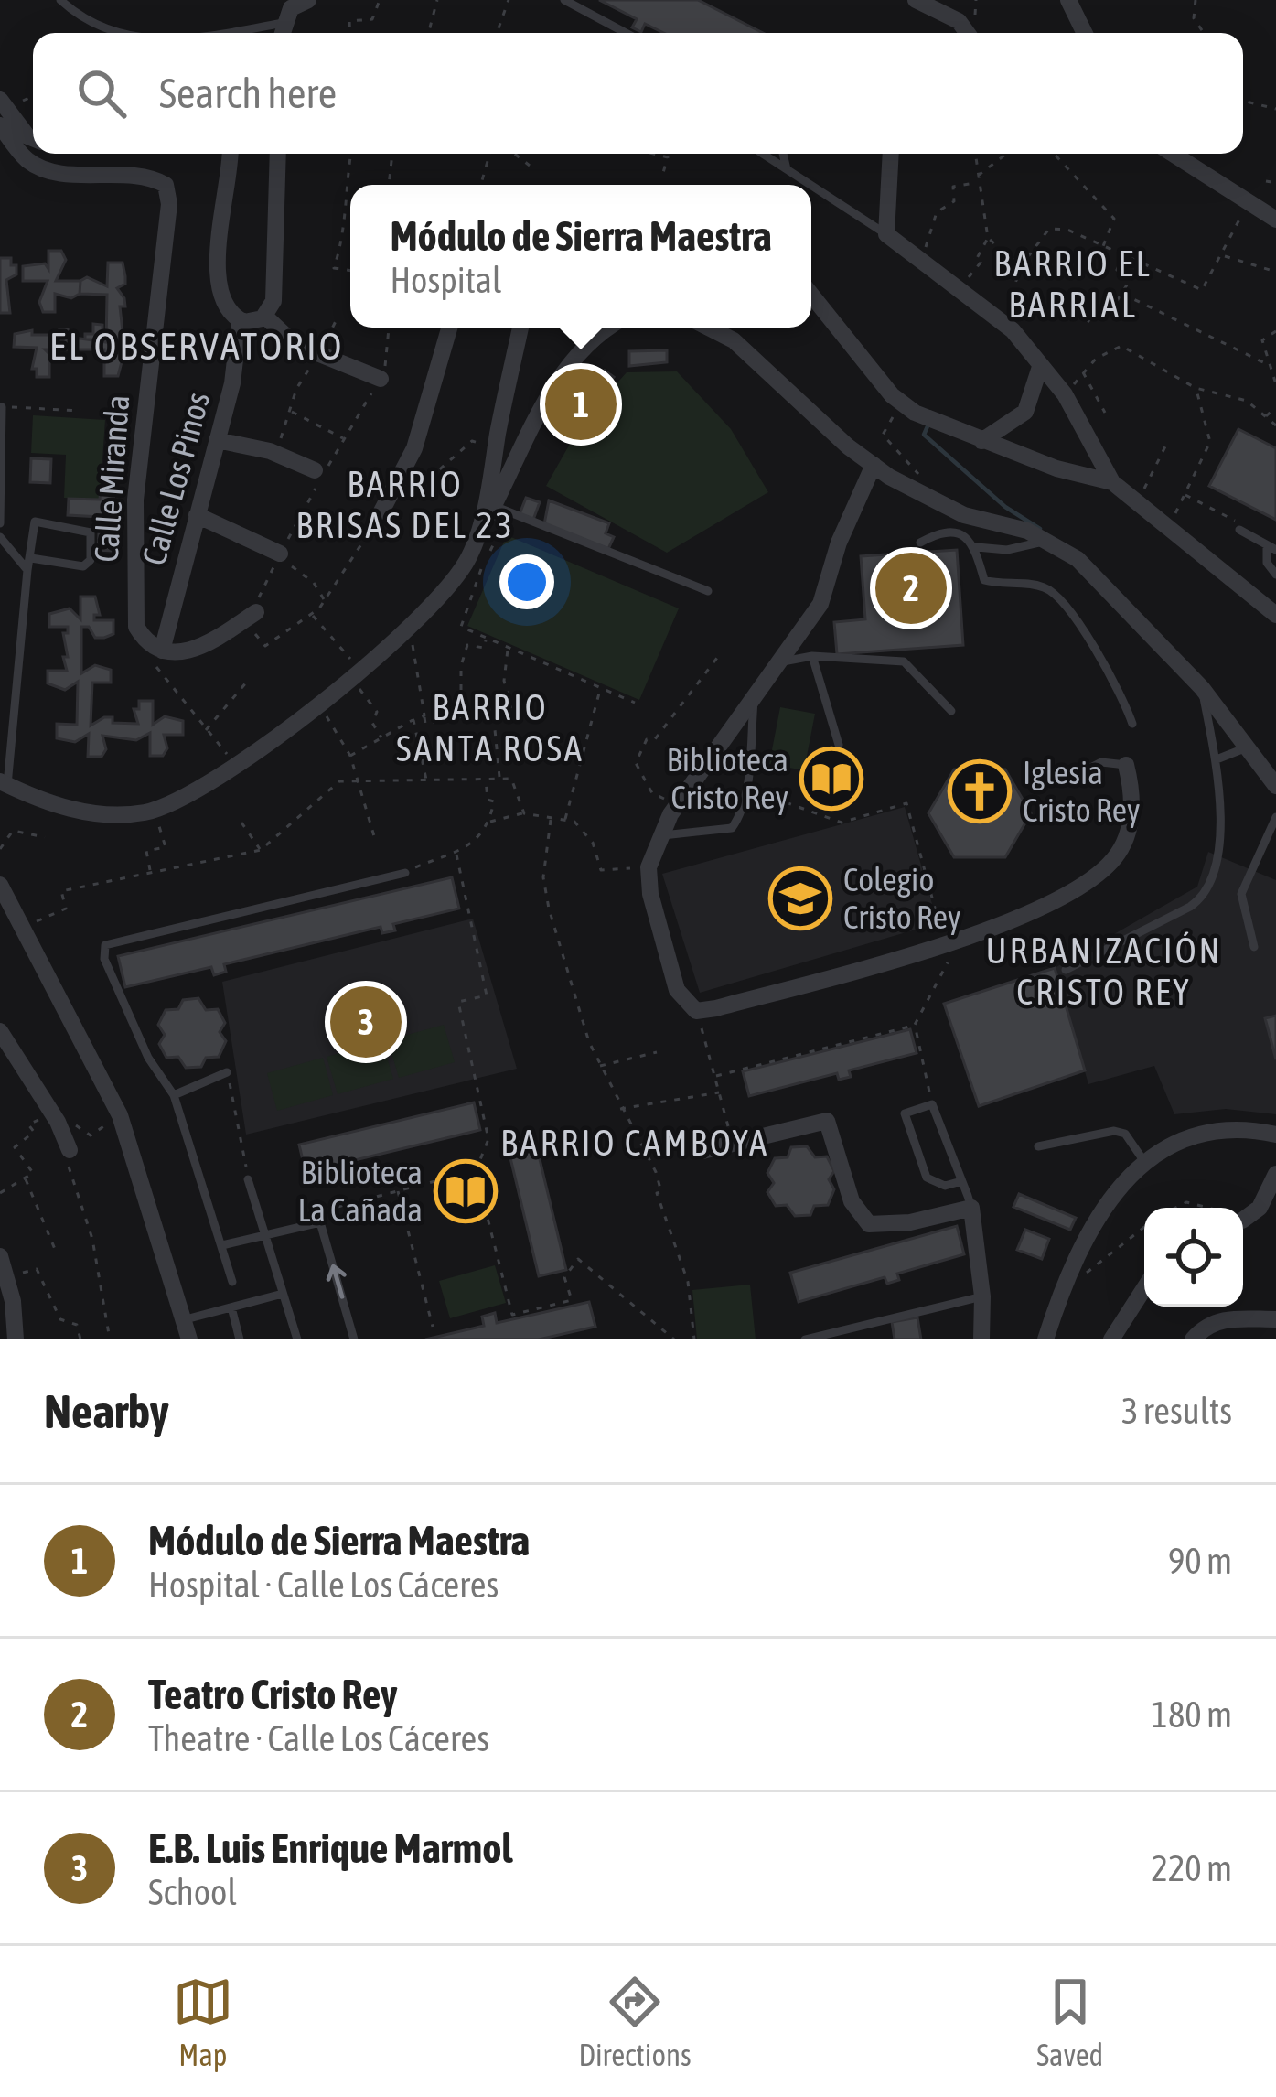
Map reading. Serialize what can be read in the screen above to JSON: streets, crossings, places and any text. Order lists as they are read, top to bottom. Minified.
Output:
{"streets":{"street":["Calle Miranda","Calle Los Pinos"]},"crossings":[["Calle Miranda","Calle Los Pinos"]],"districts":["BARRIO EL BARRIAL","EL OBSERVATORIO","BARRIO BRISAS DEL 23","BARRIO SANTA ROSA","URBANIZACIÓN CRISTO REY","BARRIO CAMBOYA"],"places":{"library":["Biblioteca Cristo Rey","Biblioteca La Cañada"],"church":["Iglesia Cristo Rey"],"school or university":["Colegio Cristo Rey"]},"page":{"search":"Search here","popup":["Módulo de Sierra Maestra","Hospital"],"pins":["1","2","3"],"heading":["Nearby","3 results"],"list":[{"mark":"1","name":"Módulo de Sierra Maestra","note":"Hospital · Calle Los Cáceres","value":"90 m"},{"mark":"2","name":"Teatro Cristo Rey","note":"Theatre · Calle Los Cáceres","value":"180 m"},{"mark":"3","name":"E.B. Luis Enrique Marmol","note":"School","value":"220 m"}],"nav":["Map","Directions","Saved"]}}
